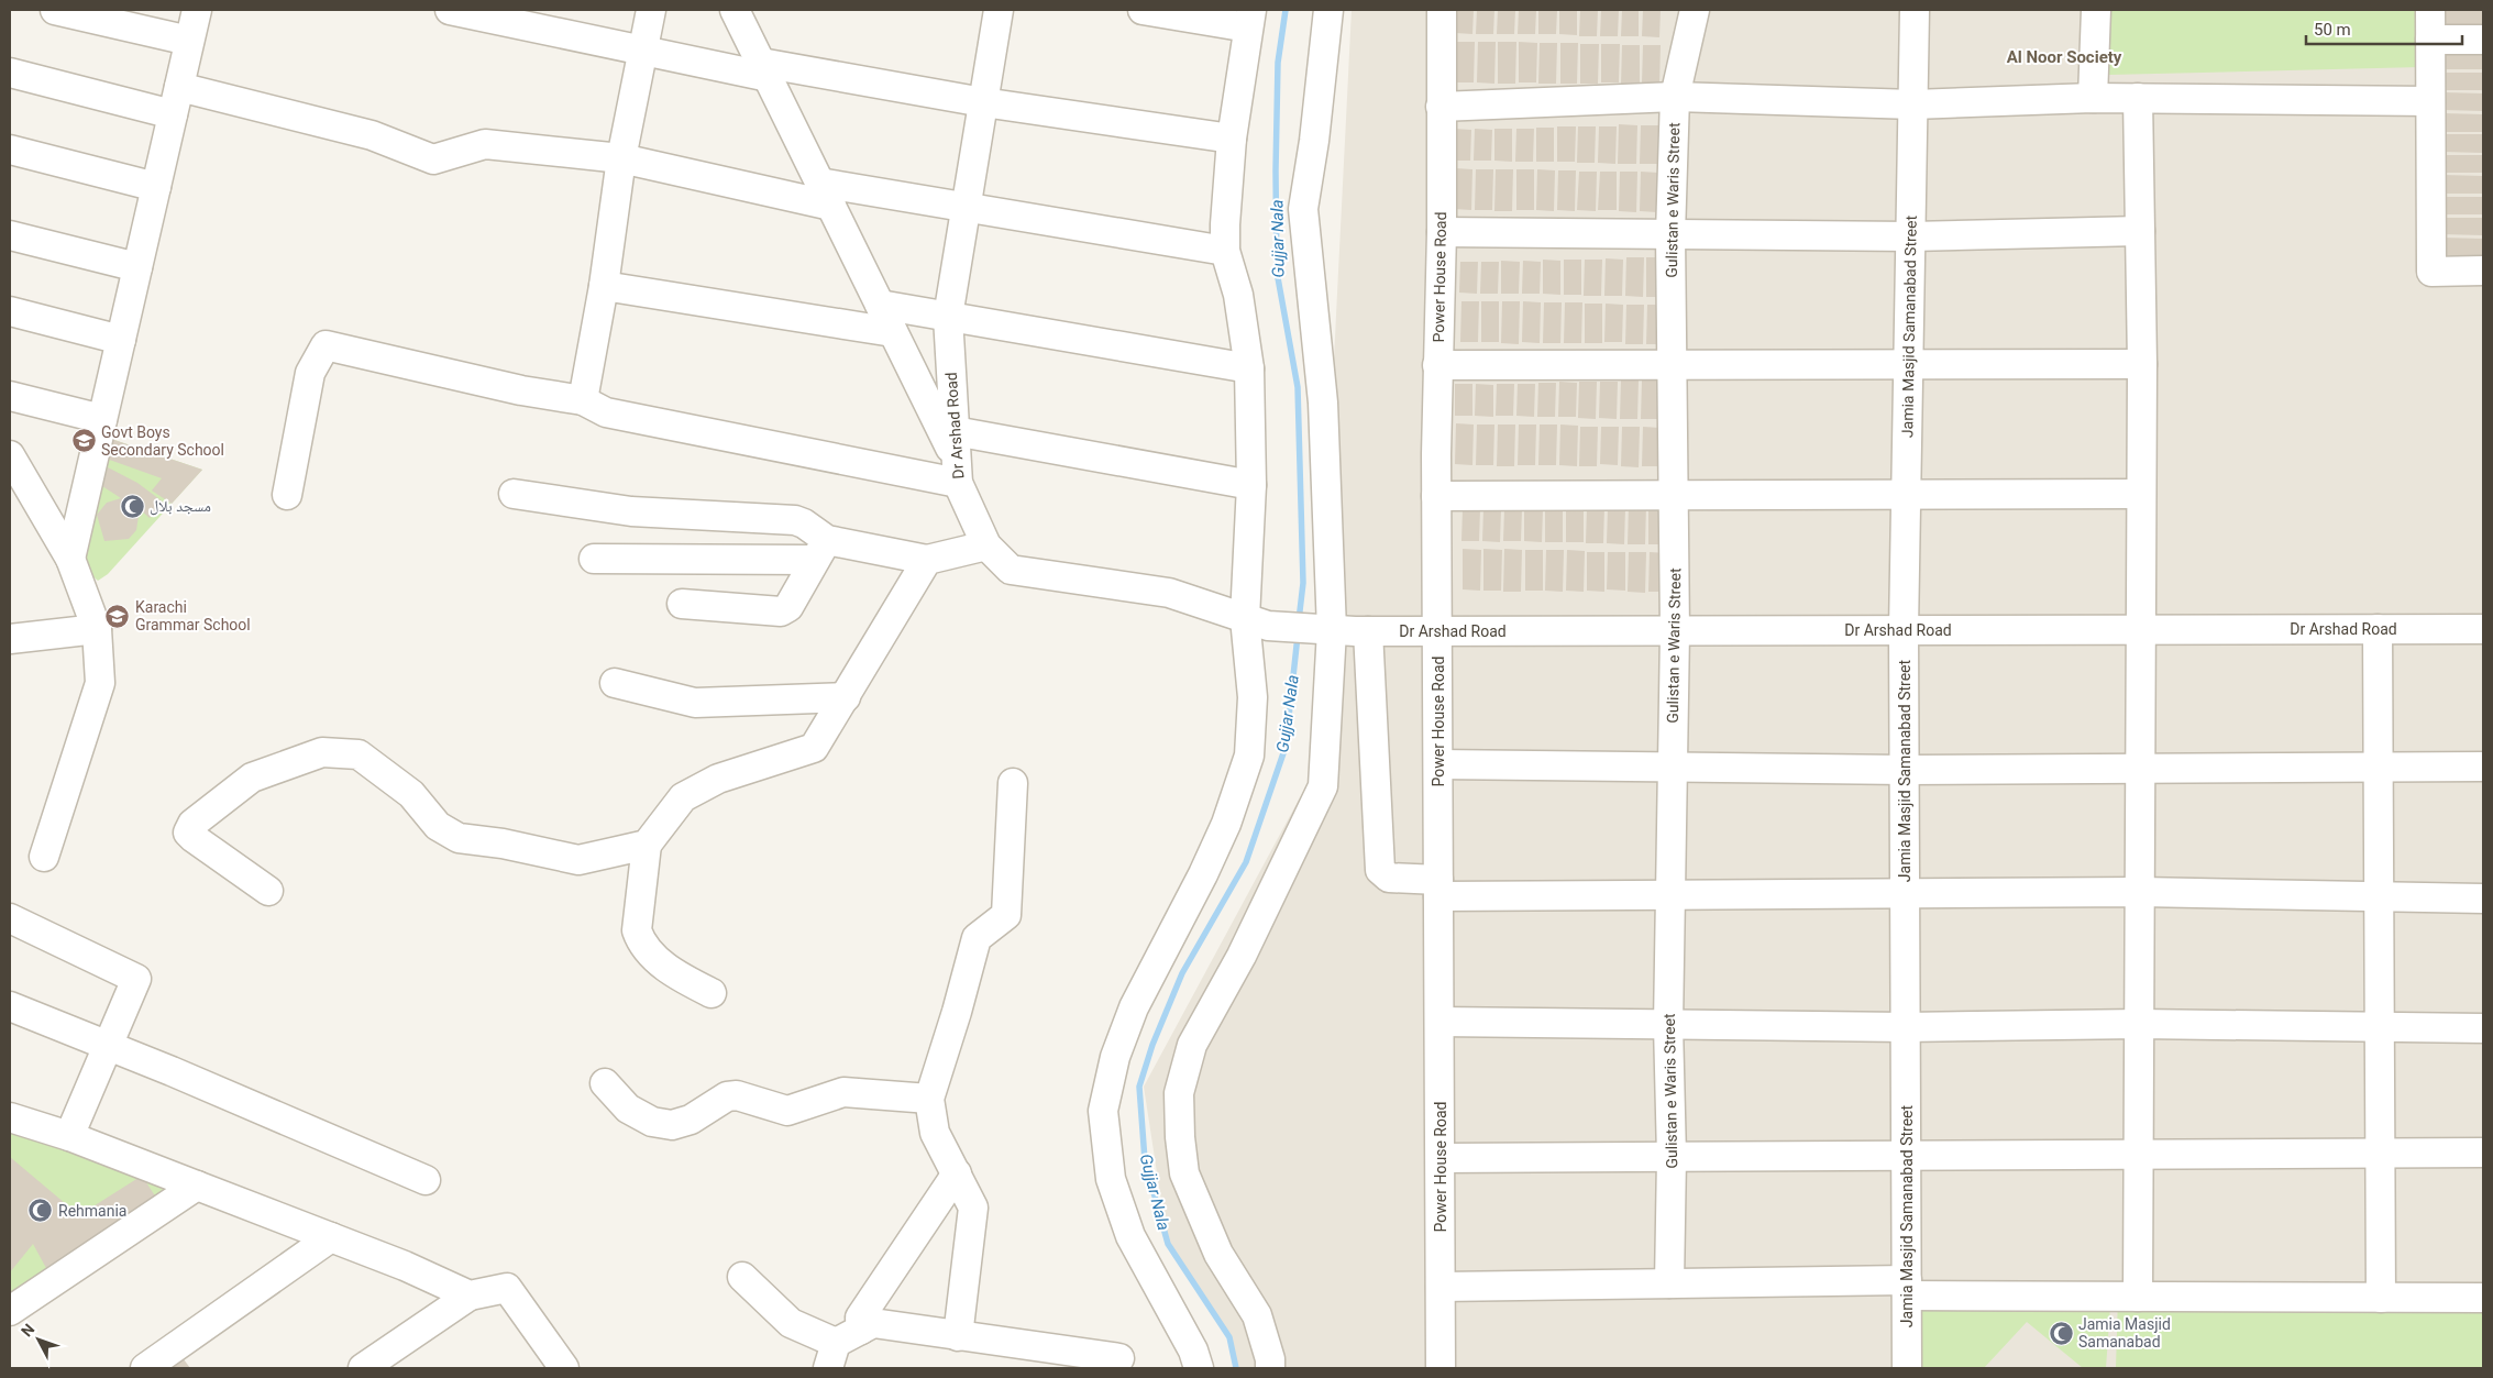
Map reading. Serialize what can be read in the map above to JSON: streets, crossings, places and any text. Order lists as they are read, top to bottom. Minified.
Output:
{"streets":{"street":["Gulistan e Waris Street","Power House Road","Jamia Masjid Samanabad Street","Dr Arshad Road"]},"crossings":[["Gulistan e Waris Street","Dr Arshad Road"],["Power House Road","Dr Arshad Road"],["Jamia Masjid Samanabad Street","Dr Arshad Road"]],"districts":["Al Noor Society"],"water":["Gujjar Nala"],"places":{"school or university":["Govt Boys Secondary School","Karachi Grammar School"],"mosque":["مسجد بلال","Rehmania","Jamia Masjid Samanabad"]},"scale_bar":"50 m","north":"top left"}
